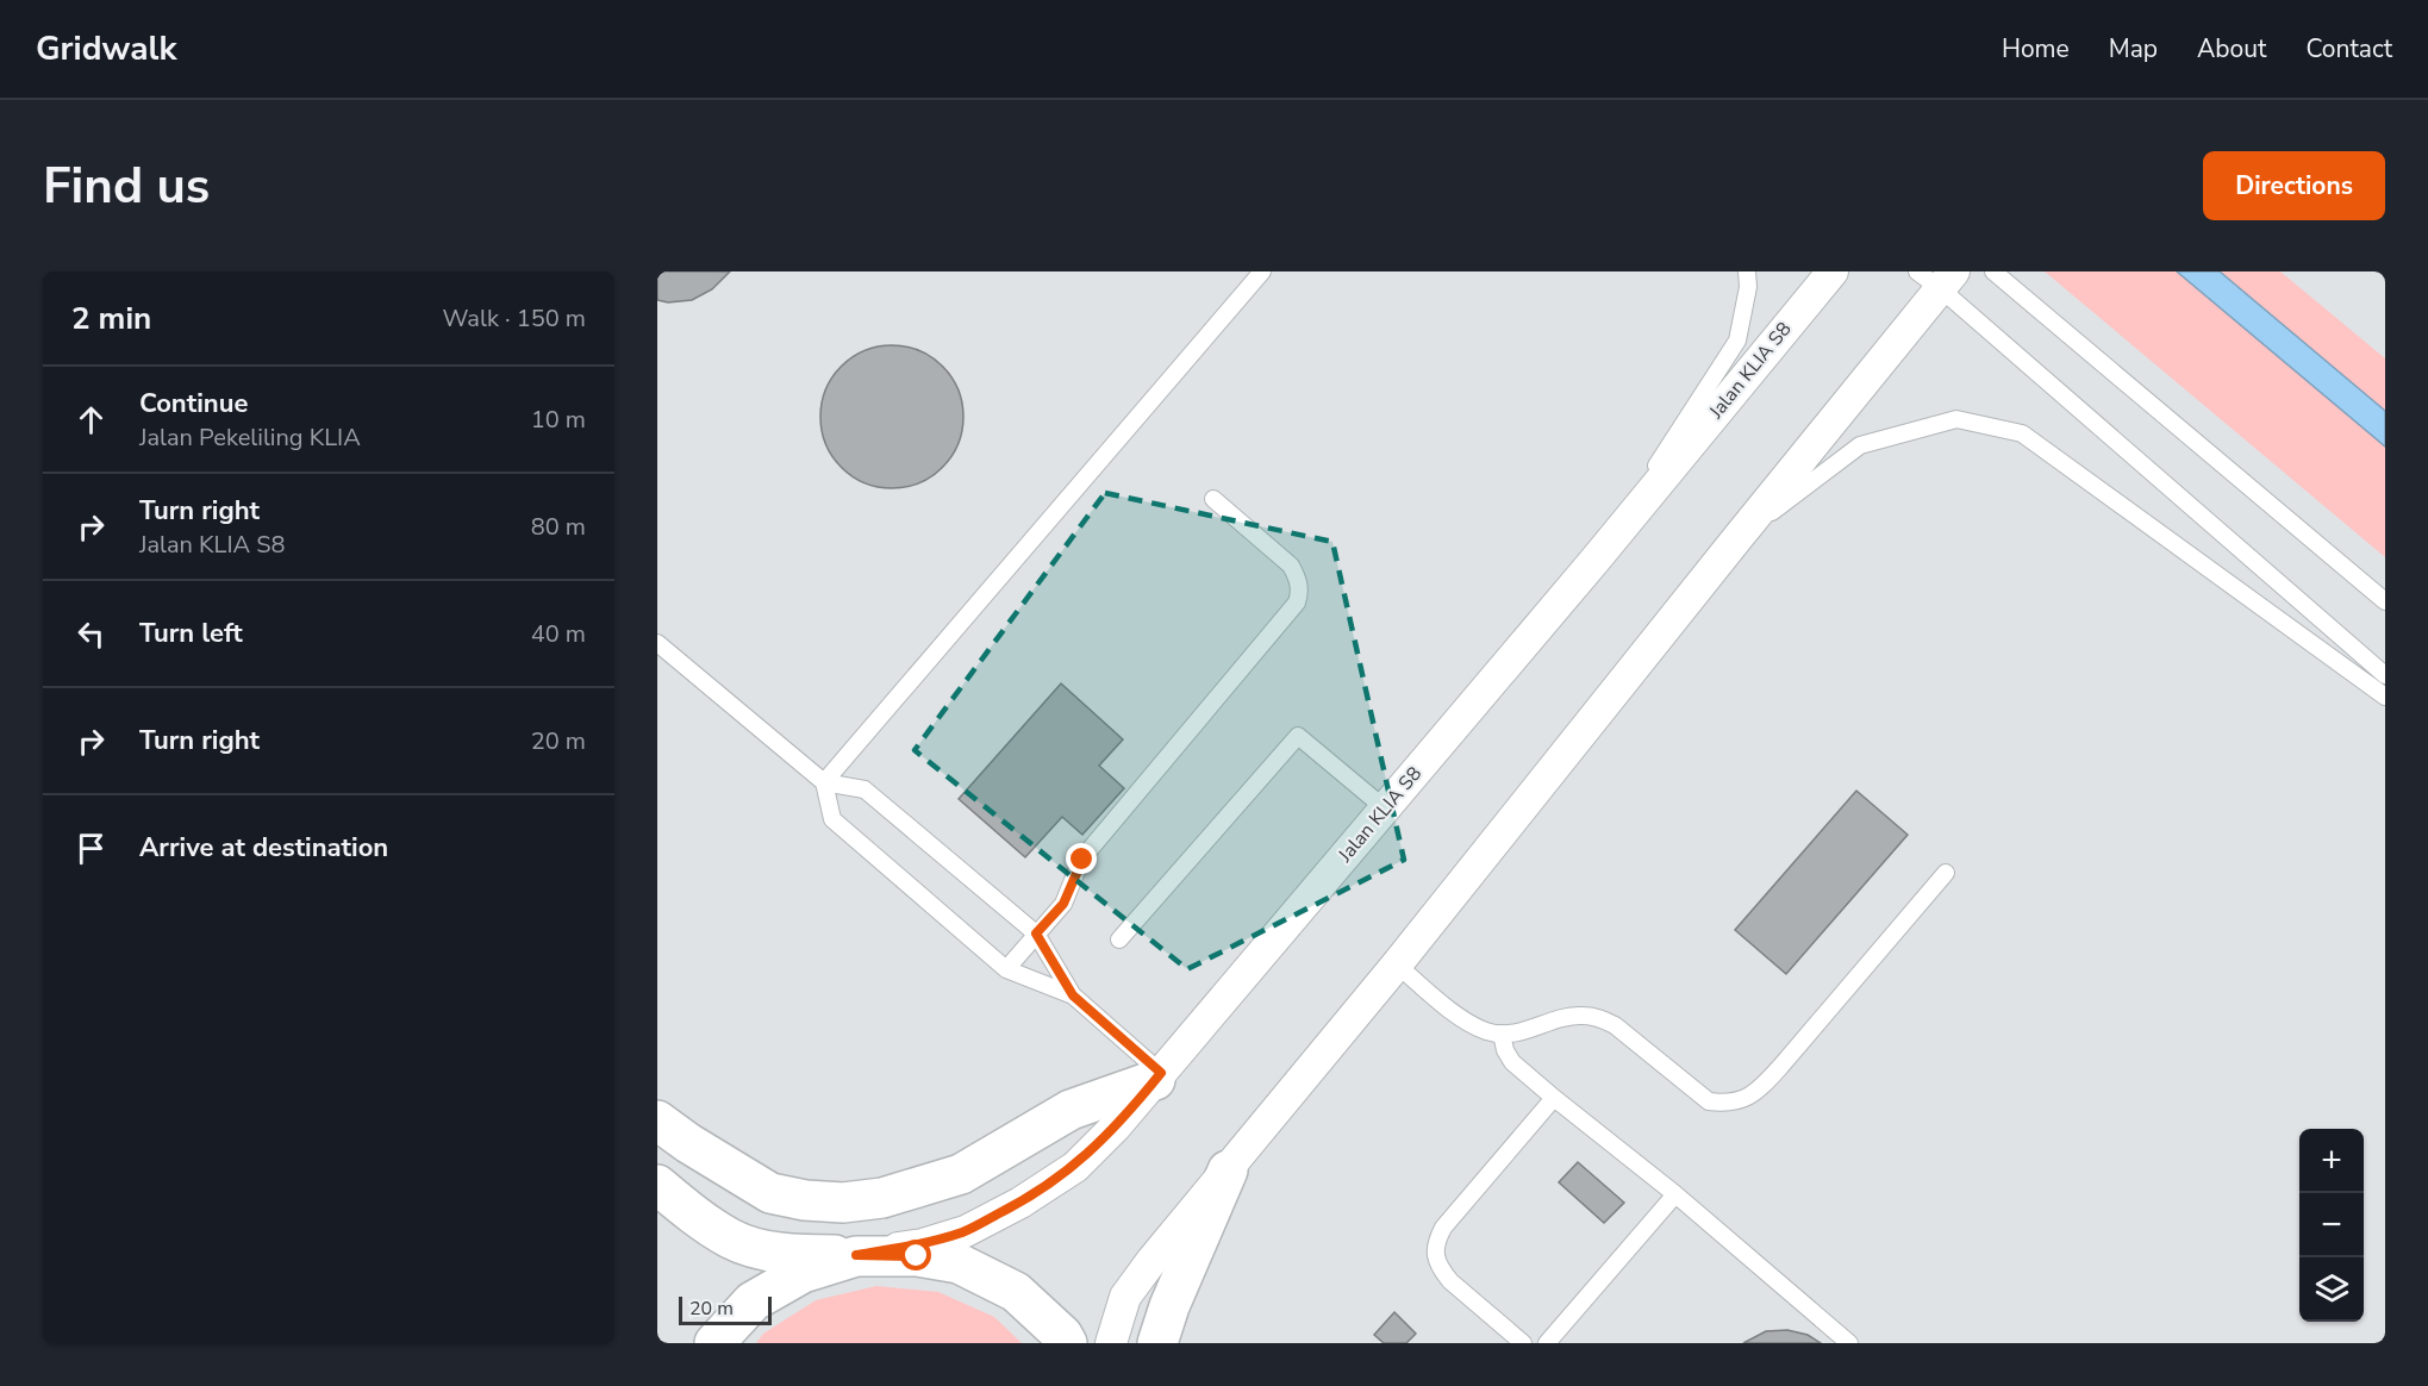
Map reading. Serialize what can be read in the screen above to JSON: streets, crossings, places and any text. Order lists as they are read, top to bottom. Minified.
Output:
{"streets":{"street":["Jalan KLIA S8"]},"scale_bar":"20 m","page":{"header":"Gridwalk","nav":["Home","Map","About","Contact"],"buttons":"Directions","title":"Find us","heading":["2 min","Walk · 150 m"],"list":[["Continue","Jalan Pekeliling KLIA","10 m"],["Turn right","Jalan KLIA S8","80 m"],["Turn left","40 m"],["Turn right","20 m"],"Arrive at destination"],"map_buttons":["+","−"],"scale":"20 m"}}
